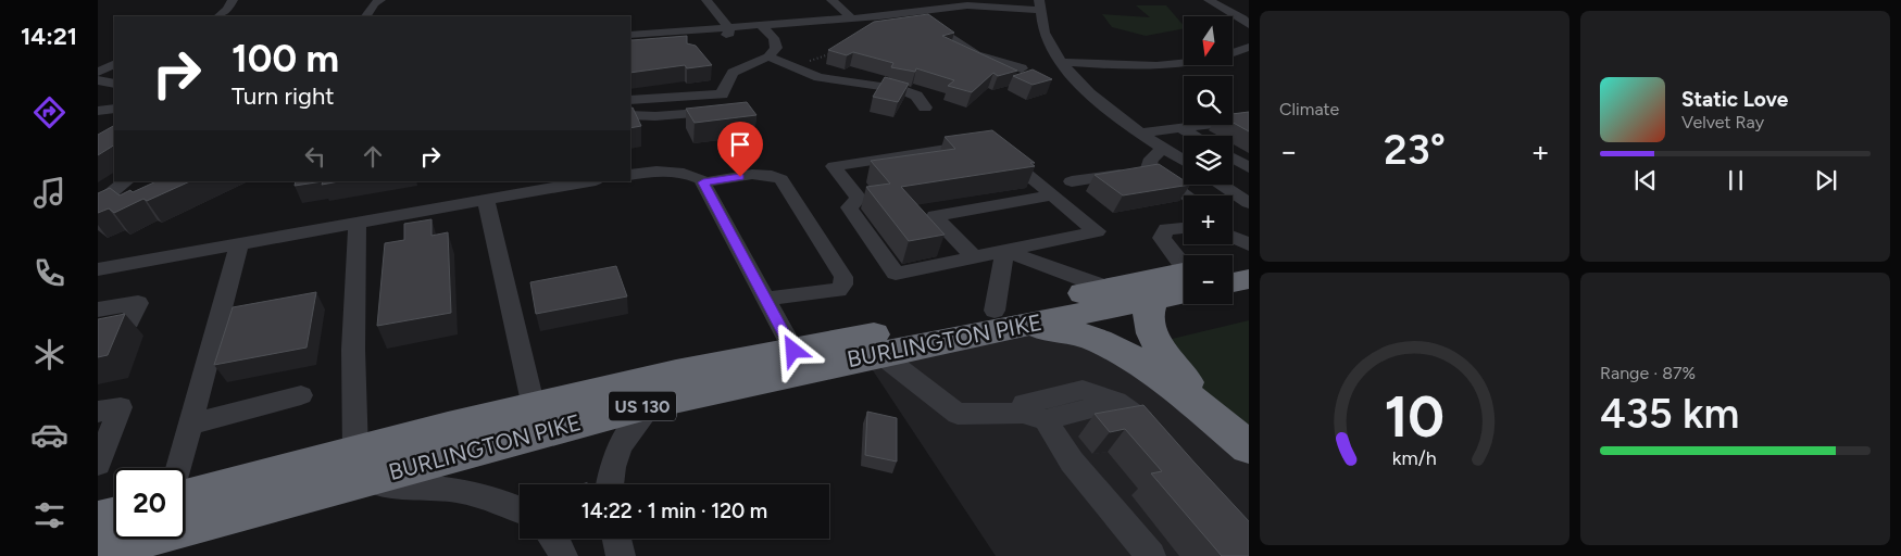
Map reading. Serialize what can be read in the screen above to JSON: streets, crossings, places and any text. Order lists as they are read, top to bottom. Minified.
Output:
{"streets":{"highway":["BURLINGTON PIKE","US 130"]},"north":"bottom","page":{"tabs":"14:21","tile":["Climate",["Range · 87%","435 km"]],"map_buttons":["+","−"],"turn":["100 m","Turn right"],"song":["Static Love","Velvet Ray"],"heat":["−","23°","+"],"limit":"20","trip":"14:22 · 1 min · 120 m","gauge":["10","km/h"]}}
